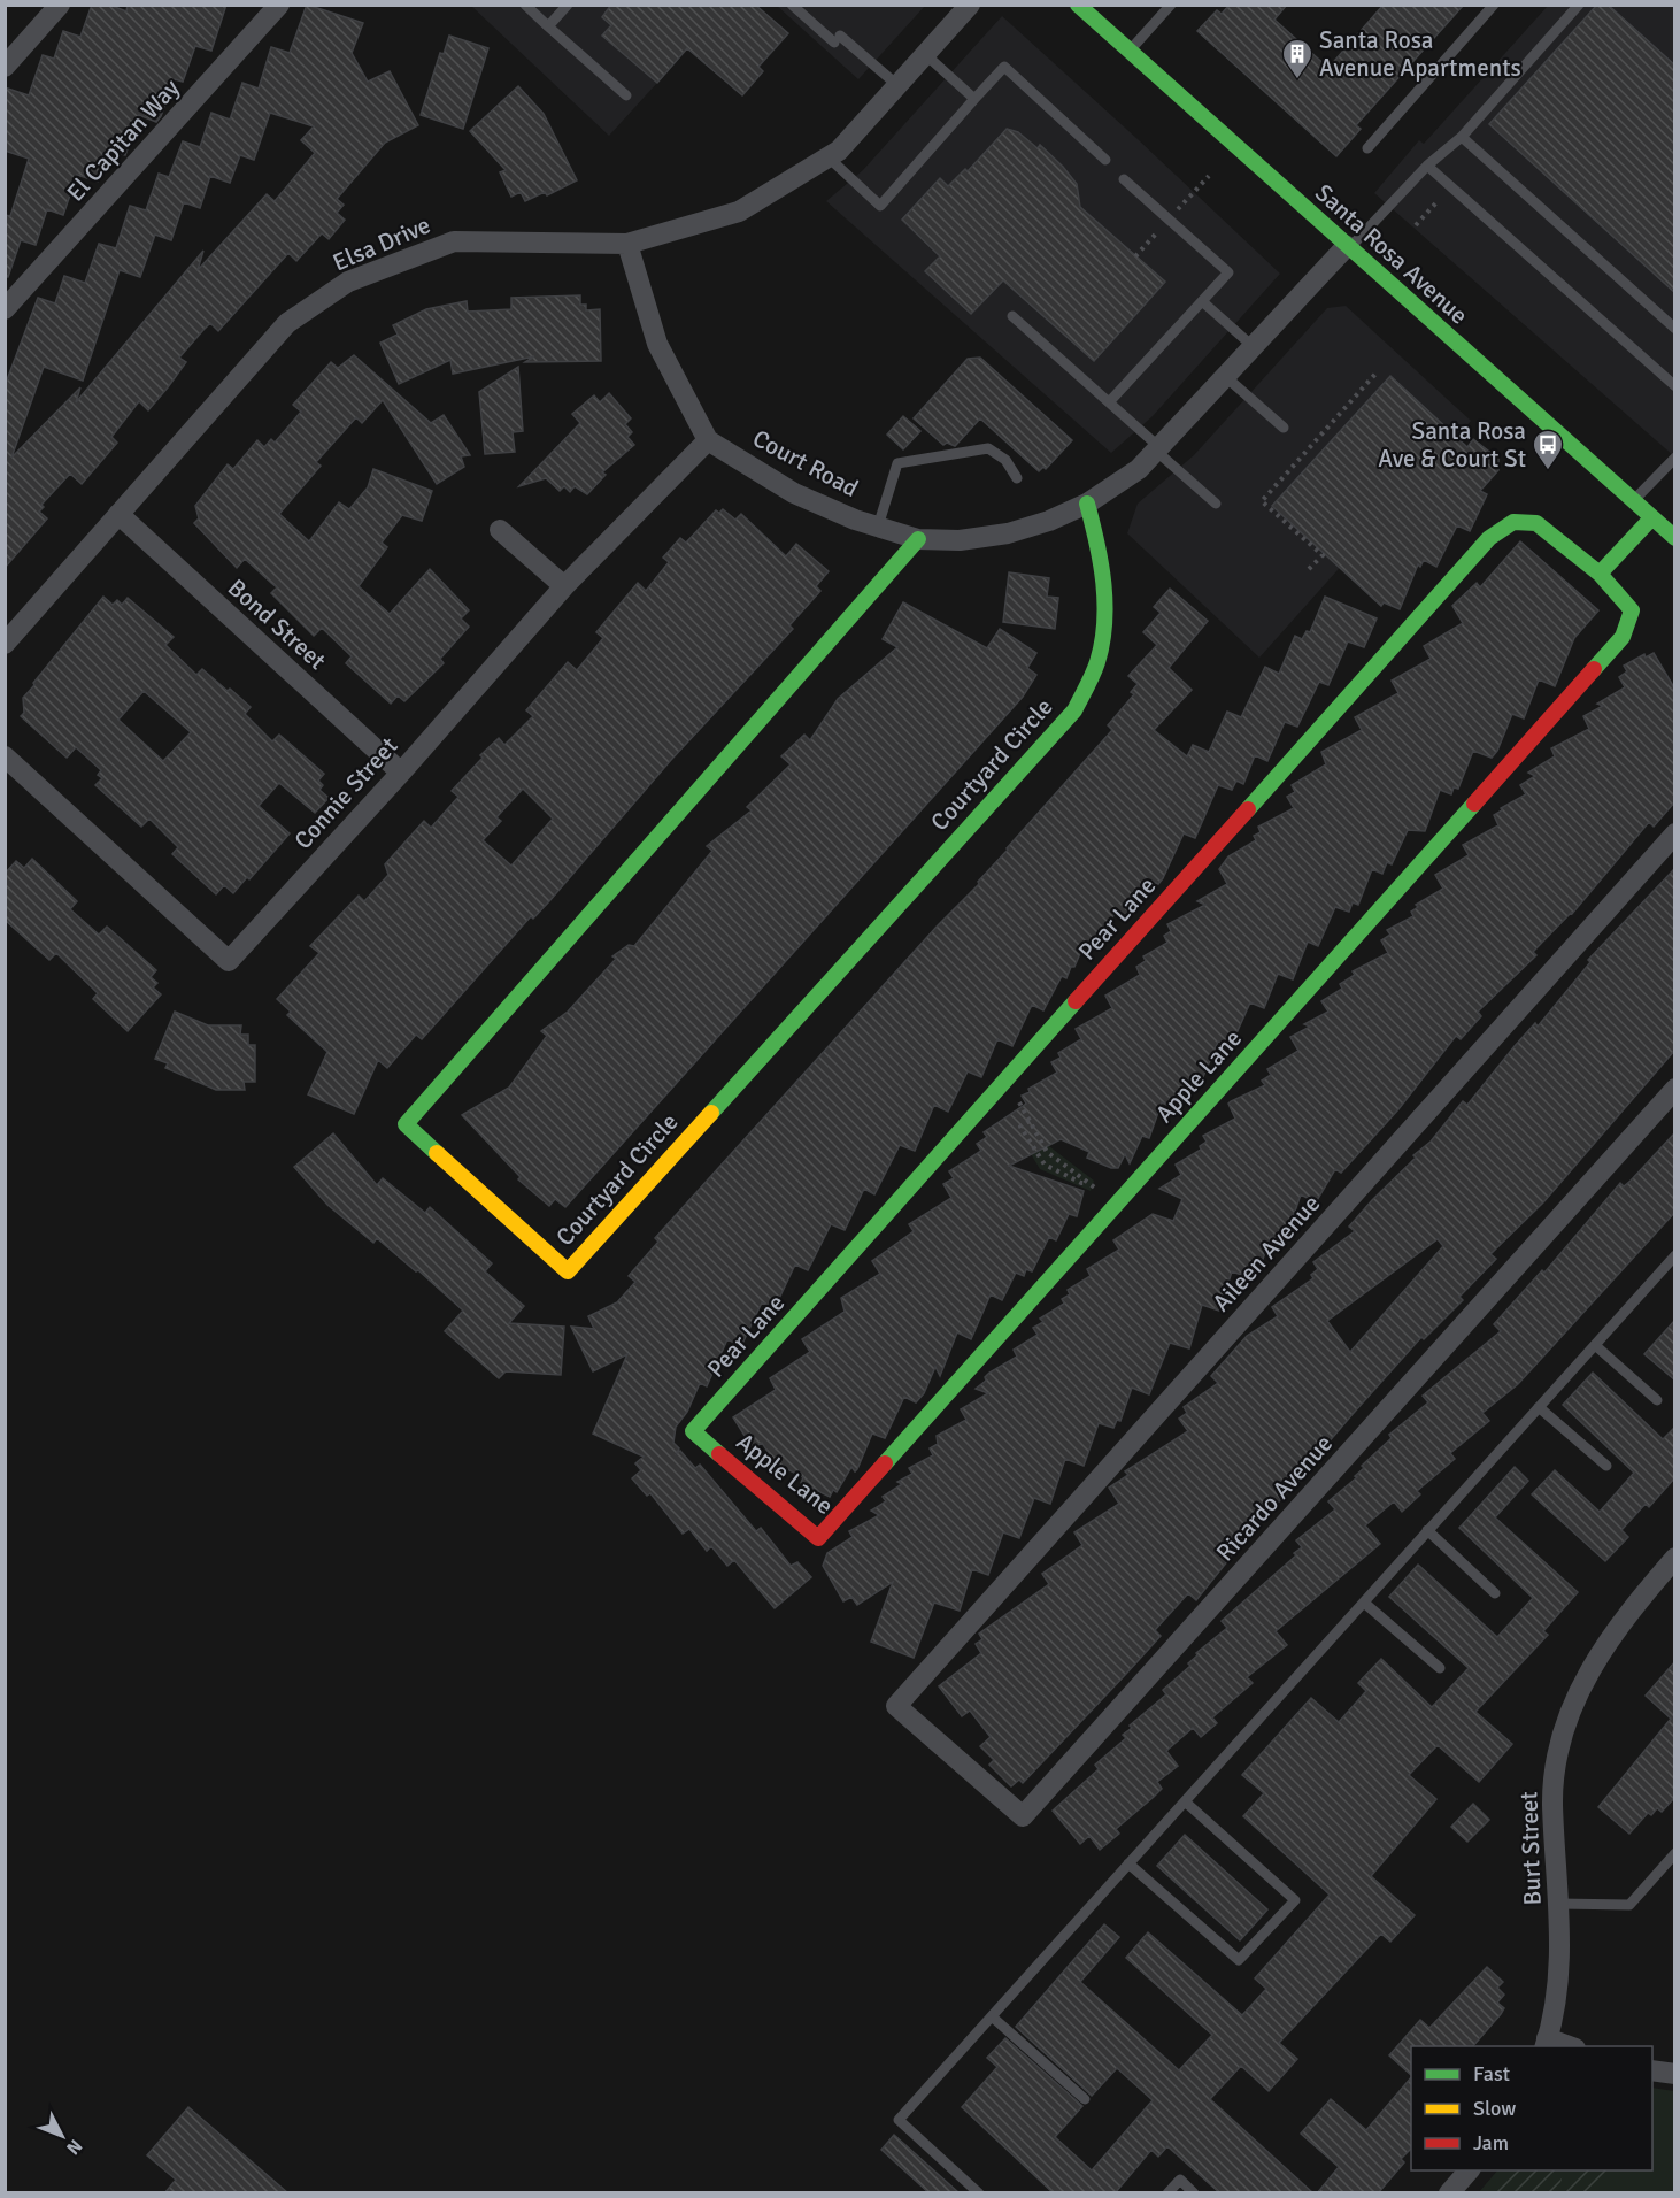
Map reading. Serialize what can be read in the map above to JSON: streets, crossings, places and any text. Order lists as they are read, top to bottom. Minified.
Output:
{"streets":{"street":["El Capitan Way","Elsa Drive","Santa Rosa Avenue","Court Road","Bond Street","Courtyard Circle","Connie Street","Pear Lane","Apple Lane","Aileen Avenue","Ricardo Avenue","Burt Street"]},"crossings":[["Elsa Drive","Bond Street"],["Court Road","Courtyard Circle"],["Court Road","Connie Street"],["Bond Street","Connie Street"],["Pear Lane","Apple Lane"],["Aileen Avenue","Ricardo Avenue"]],"places":{"building":["Santa Rosa Avenue Apartments"],"bus stop":["Santa Rosa Ave & Court St"]},"legend":["Fast","Slow","Jam"],"north":"bottom right"}
